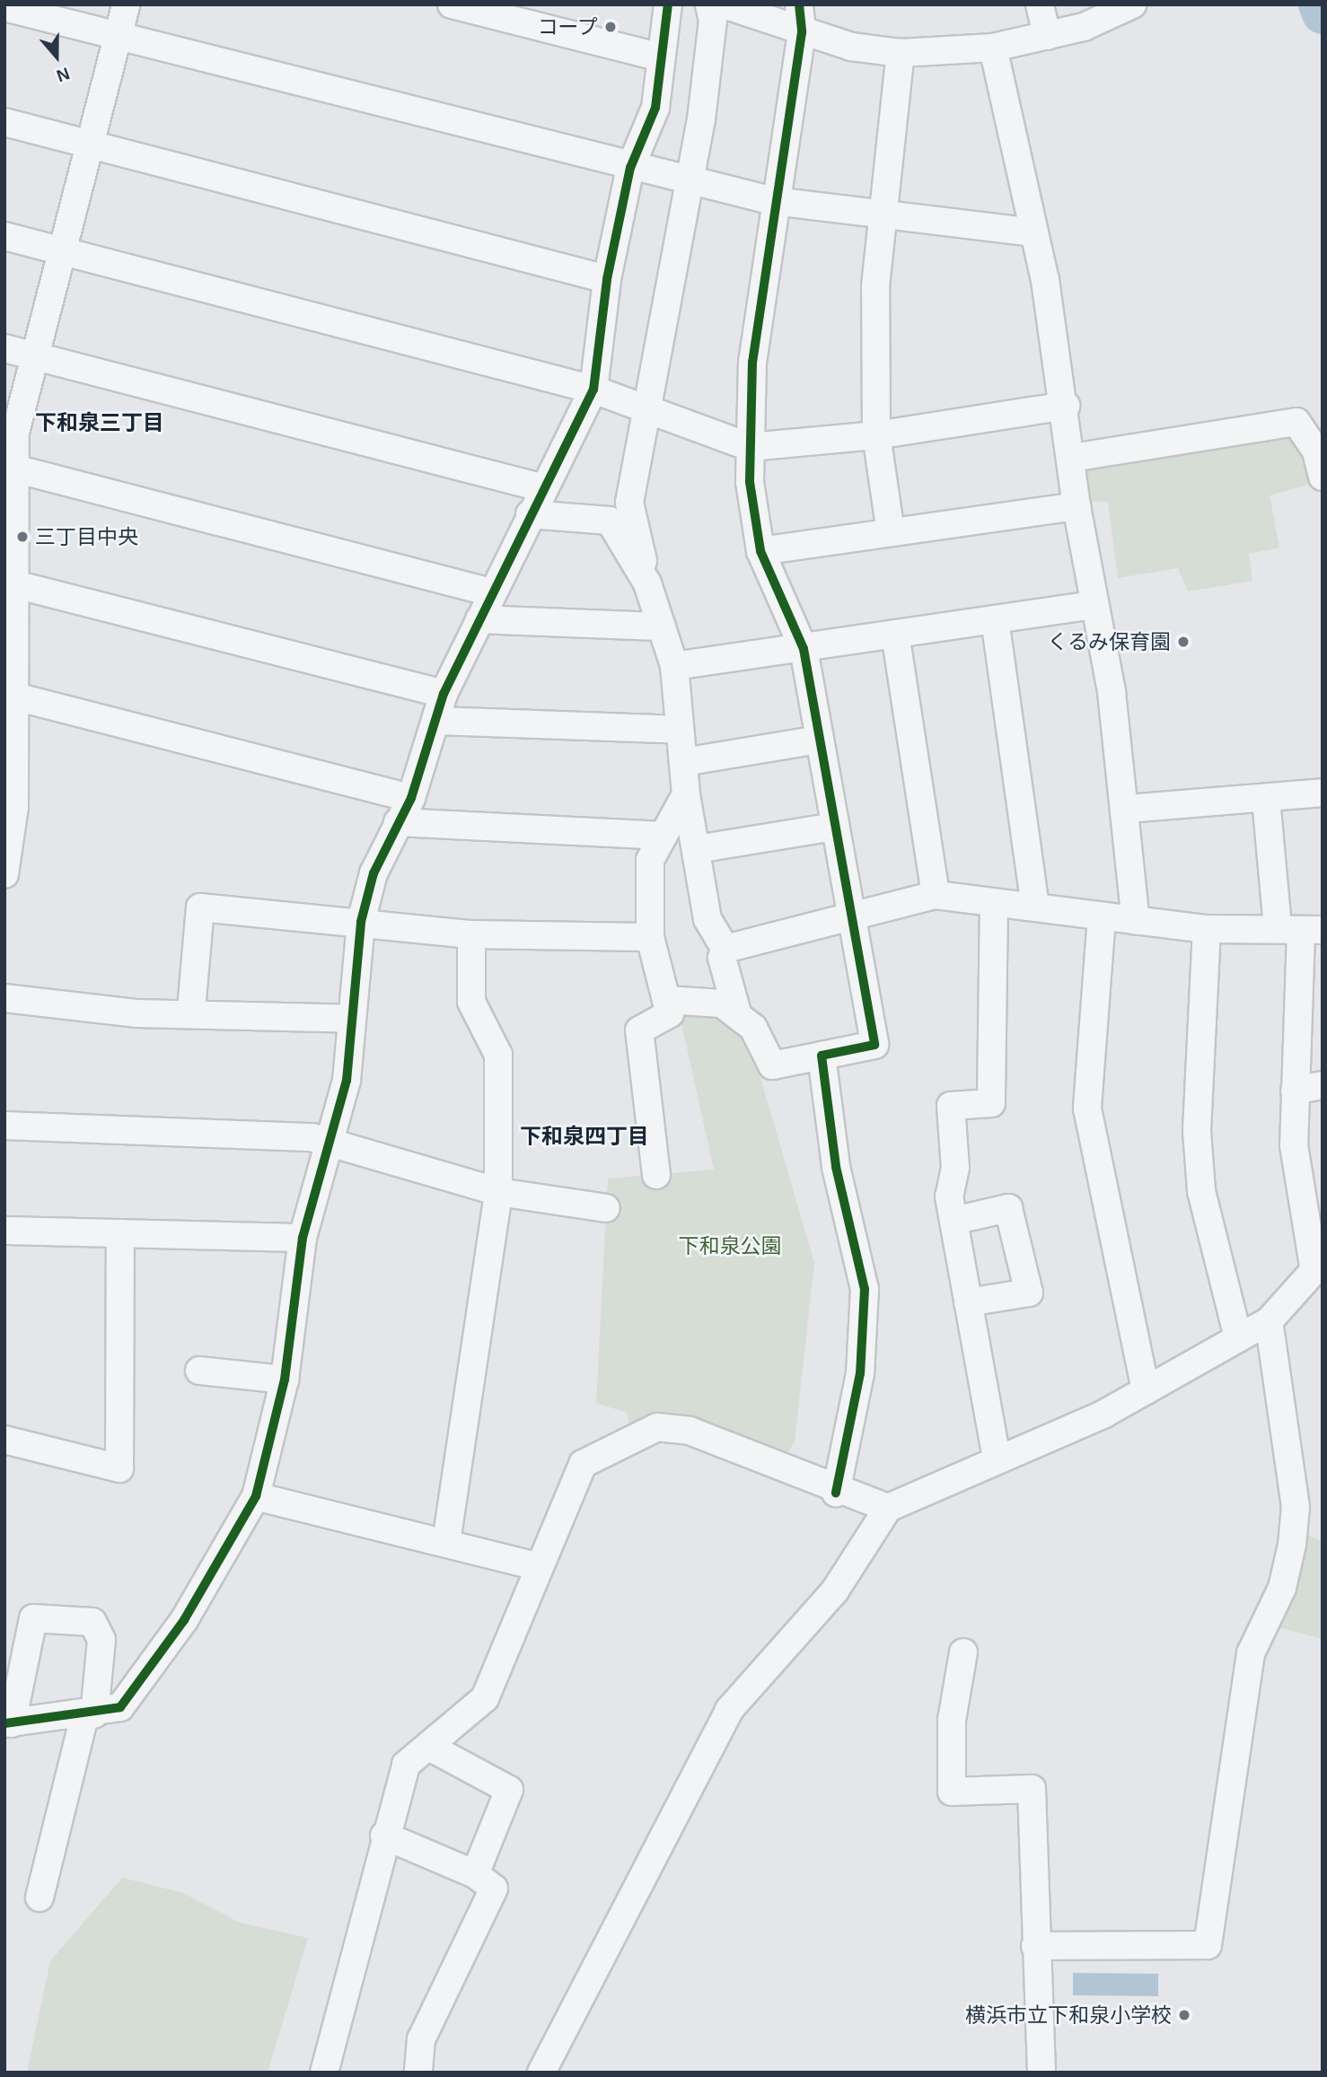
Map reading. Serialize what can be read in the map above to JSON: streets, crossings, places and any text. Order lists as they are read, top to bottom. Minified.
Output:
{"districts":["下和泉三丁目","下和泉四丁目"],"parks":["下和泉公園"],"places":["コープ","三丁目中央","くるみ保育園","横浜市立下和泉小学校"],"north":"bottom"}
